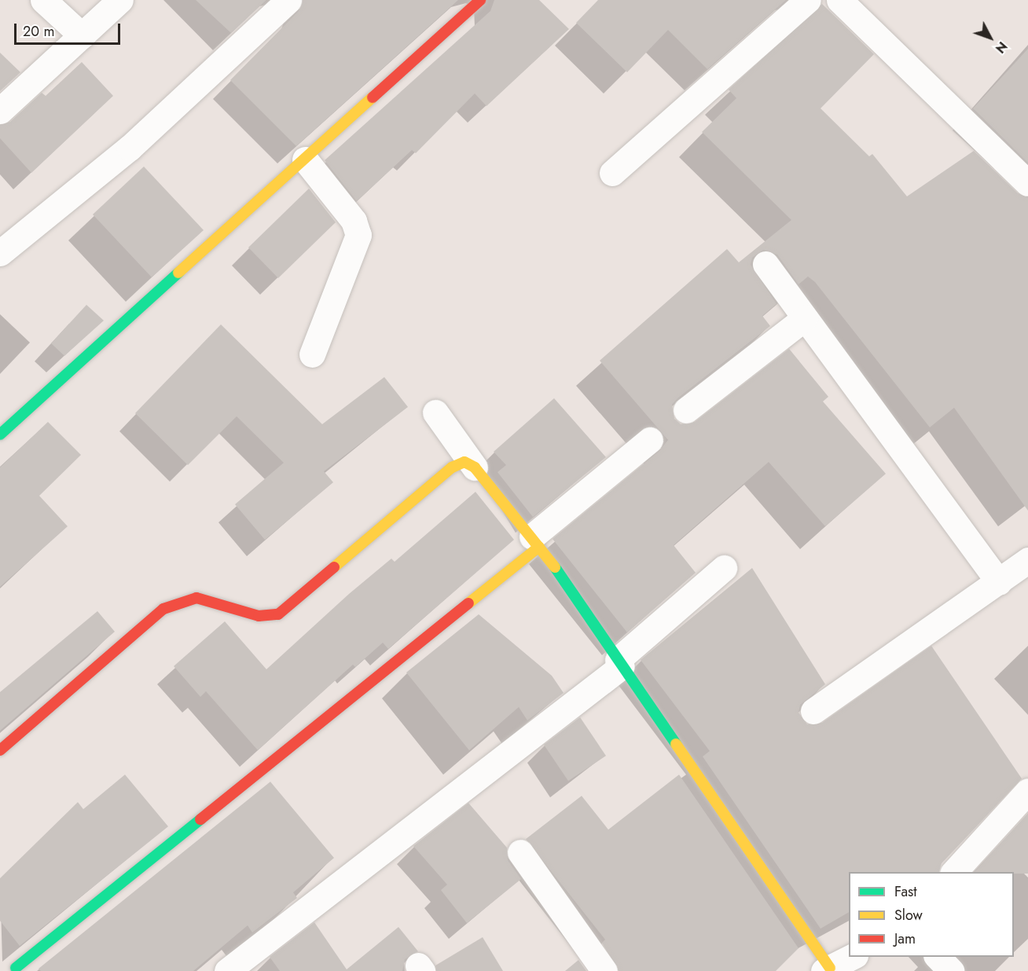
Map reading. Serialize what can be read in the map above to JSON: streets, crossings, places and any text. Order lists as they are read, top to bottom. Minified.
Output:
{"legend":["Fast","Slow","Jam"],"scale_bar":"20 m","north":"bottom right"}
